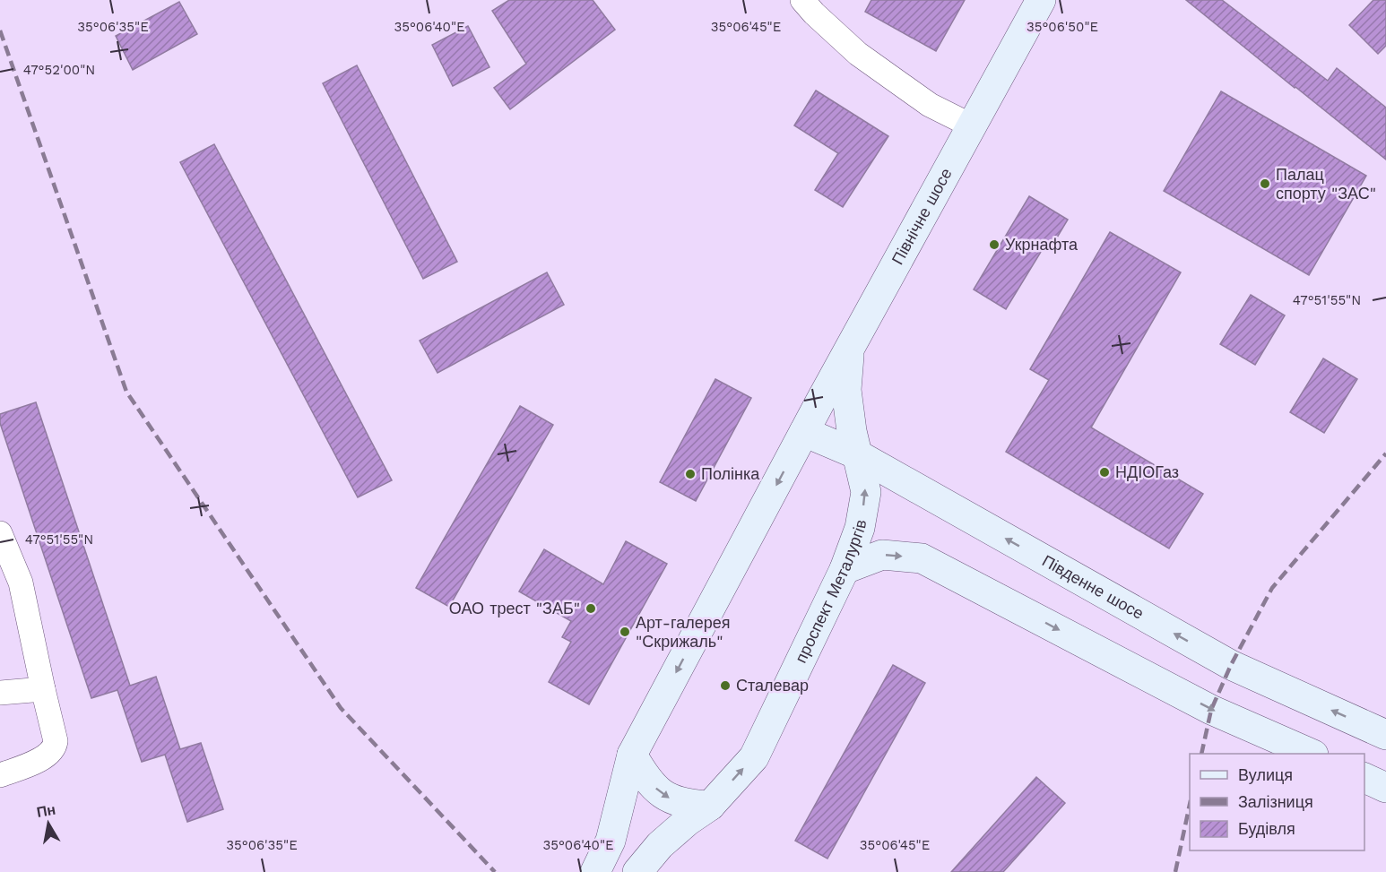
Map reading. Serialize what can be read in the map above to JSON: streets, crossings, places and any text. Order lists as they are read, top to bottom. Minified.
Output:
{"streets":{"main road":["Північне шосе","Південне шосе","проспект Металургів"]},"crossings":[["Північне шосе","Південне шосе"],["Північне шосе","проспект Металургів"],["Південне шосе","проспект Металургів"]],"places":["Палац спорту \"ЗАС\"","Укрнафта","НДІОГаз","Полінка","ОАО трест \"ЗАБ\"","Арт-галерея \"Скрижаль\"","Сталевар"],"legend":["Вулиця","Залізниця","Будівля"],"north":"top","coordinates":["35°06'35\"E","35°06'40\"E","35°06'45\"E","35°06'50\"E","47°52'00\"N","47°51'55\"N"]}
